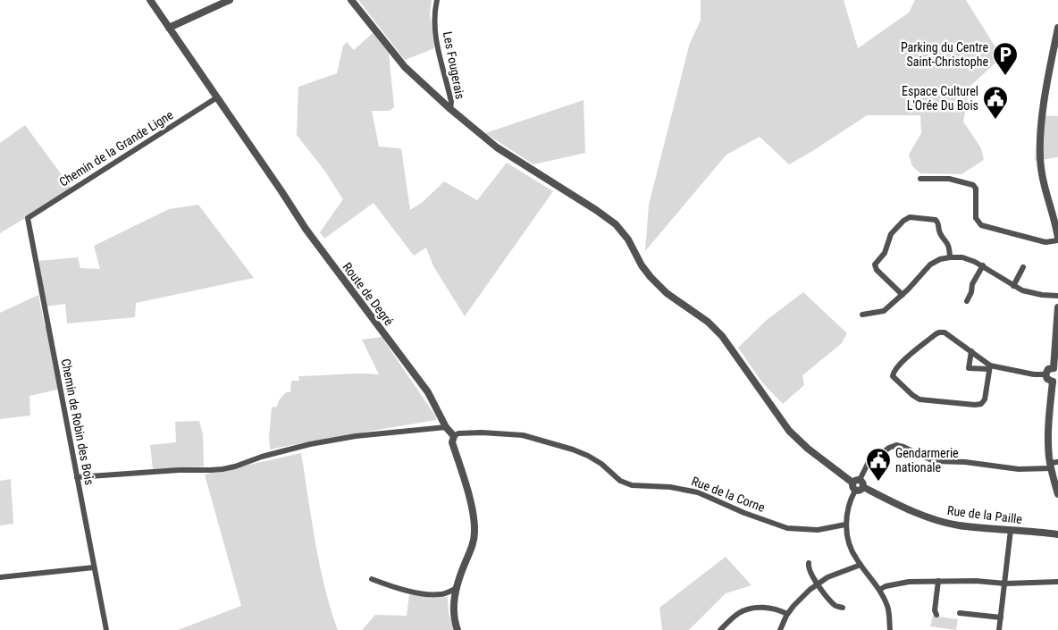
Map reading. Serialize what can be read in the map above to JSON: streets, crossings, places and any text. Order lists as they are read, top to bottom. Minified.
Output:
{"streets":{"street":["Les Fougerais","Chemin de la Grande Ligne","Route de Degré","Chemin de Robin des Bois","Rue de la Corne","Rue de la Paille"]},"crossings":[["Les Fougerais","Rue de la Paille"],["Chemin de la Grande Ligne","Route de Degré"],["Chemin de la Grande Ligne","Chemin de Robin des Bois"],["Route de Degré","Rue de la Corne"]],"places":{"parking":["Parking du Centre Saint-Christophe"],"public building":["Espace Culturel L'Orée Du Bois","Gendarmerie nationale"]}}
